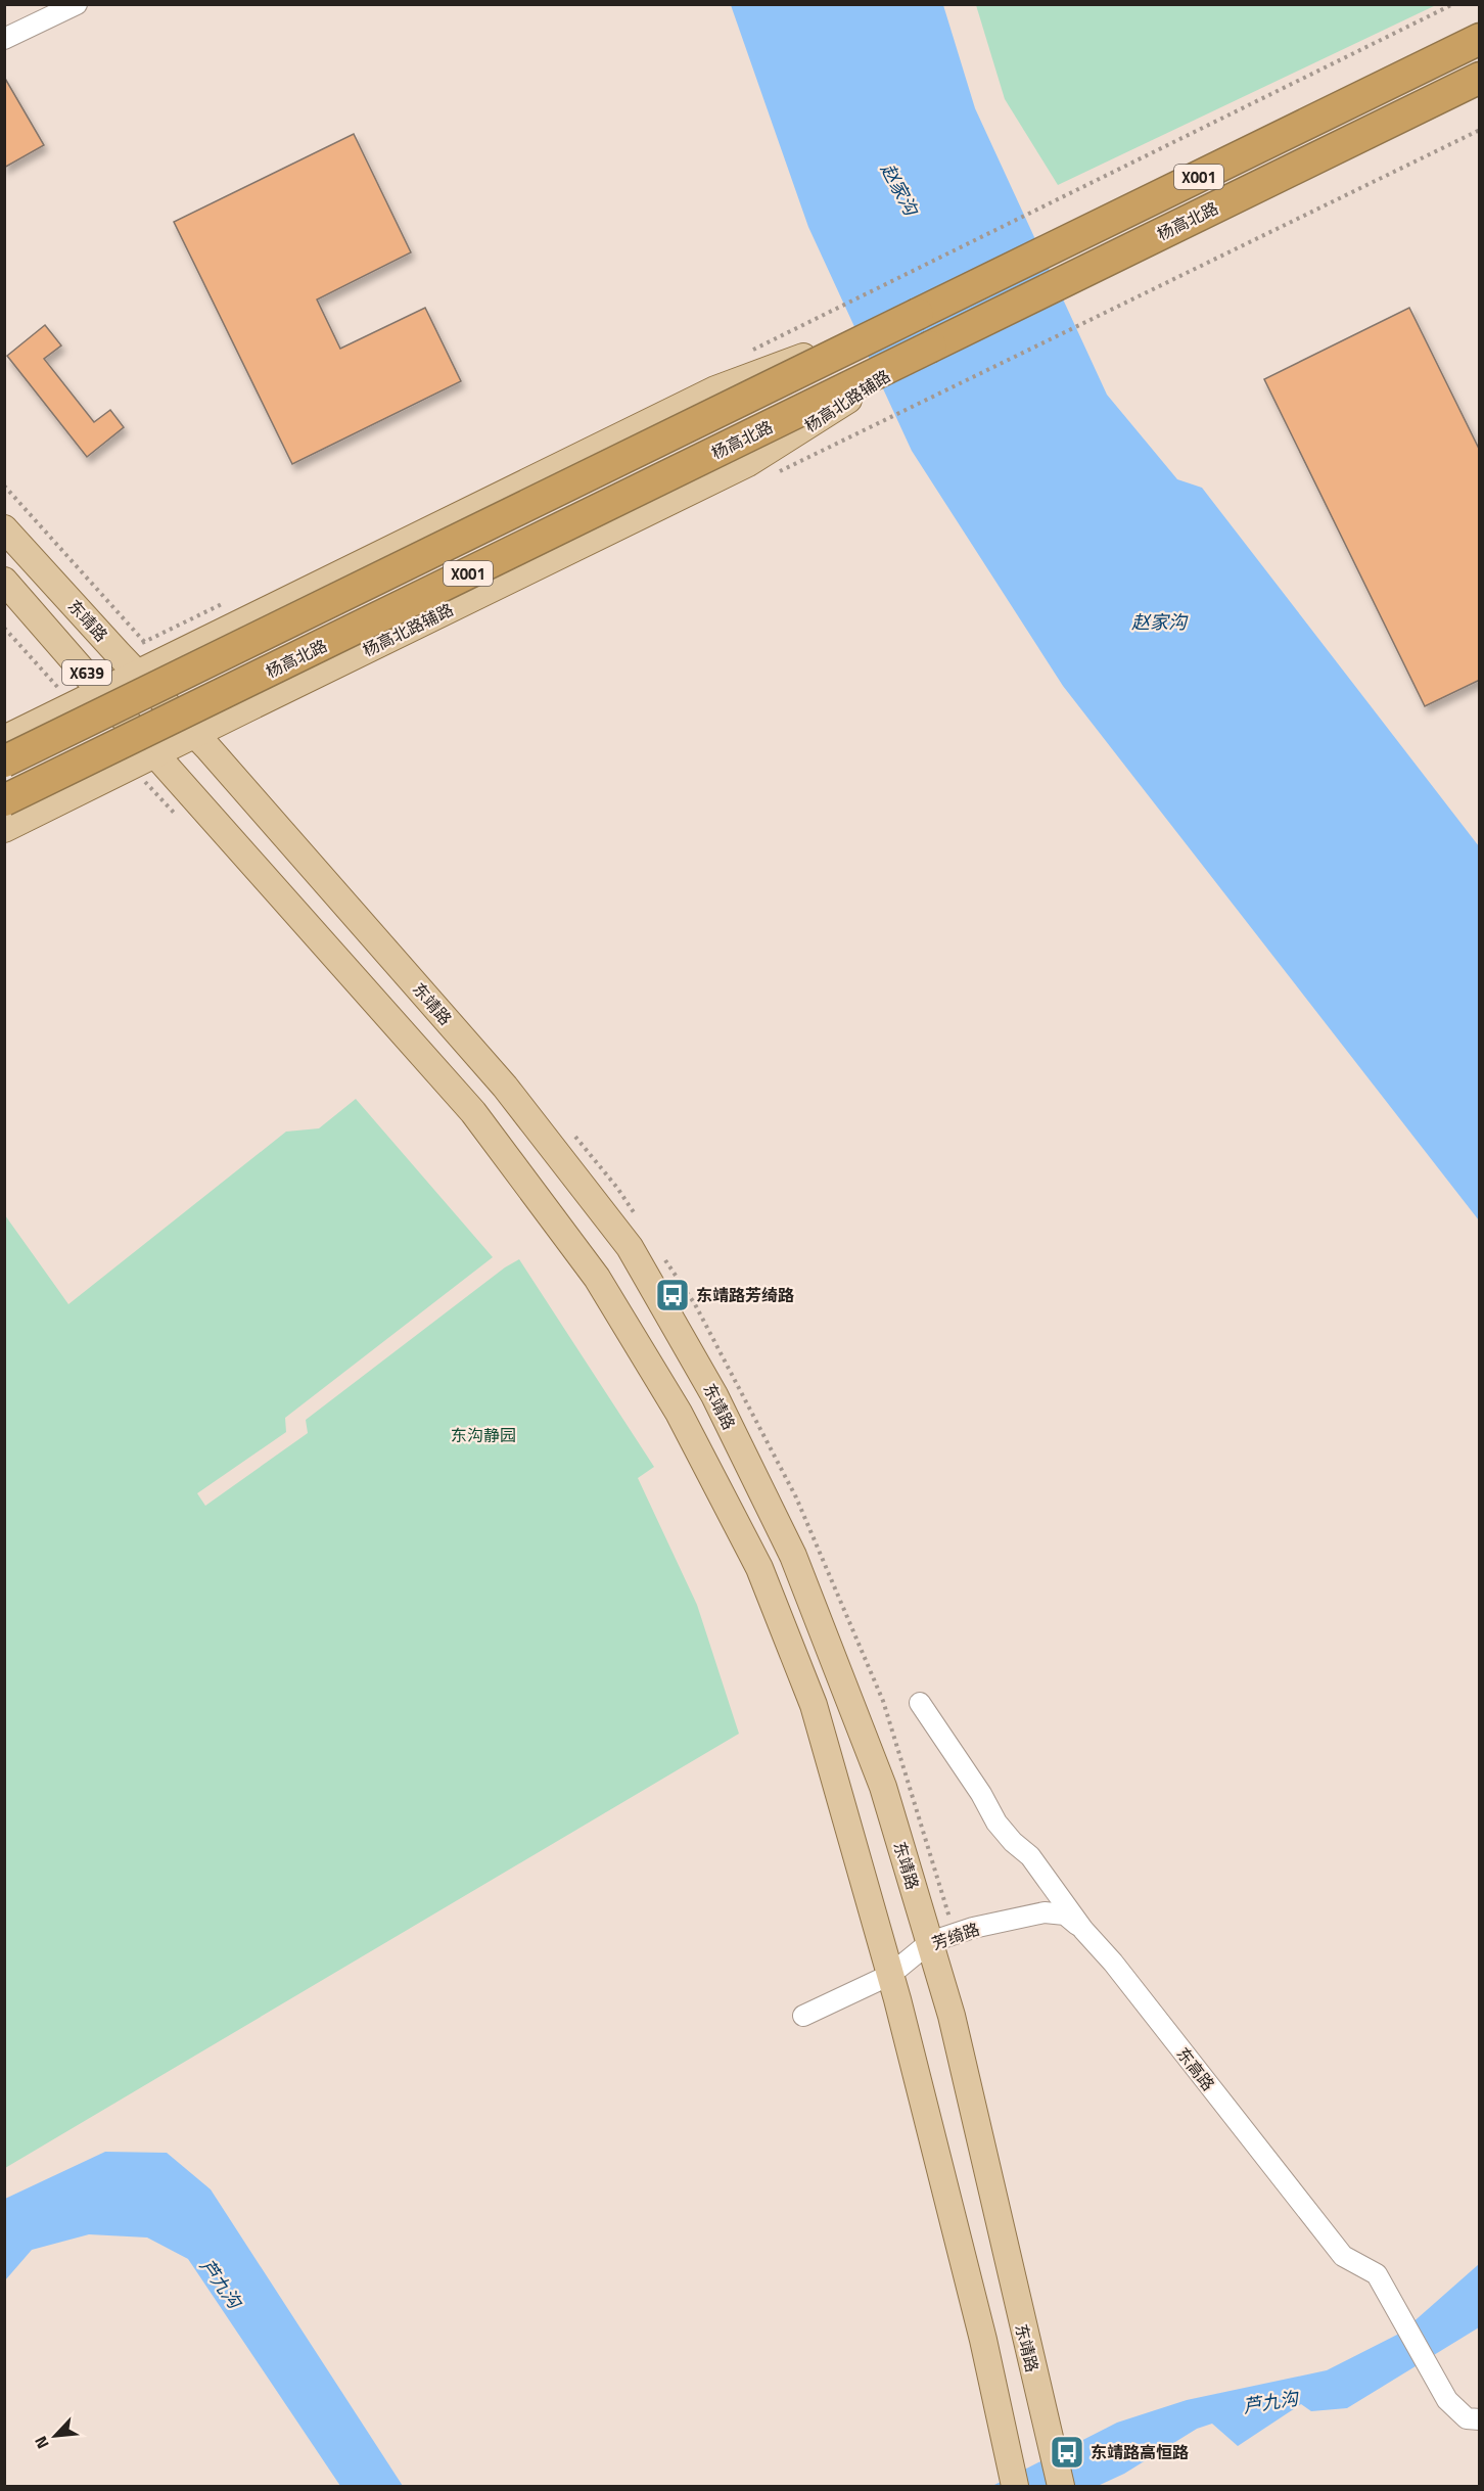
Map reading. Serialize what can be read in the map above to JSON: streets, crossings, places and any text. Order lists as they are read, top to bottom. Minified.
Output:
{"streets":{"highway":["X001","杨高北路"],"main road":["杨高北路辅路","东靖路","X639"],"street":["芳绮路","东高路"]},"crossings":[["X001","杨高北路"],["X001","东靖路"],["X001","X639"],["杨高北路","杨高北路辅路"],["杨高北路辅路","东靖路"],["杨高北路辅路","X639"],["东靖路","芳绮路"],["芳绮路","东高路"]],"water":["赵家沟","芦九沟"],"parks":["东沟静园"],"places":{"bus stop":["东靖路芳绮路","东靖路高恒路"]},"north":"bottom left"}
